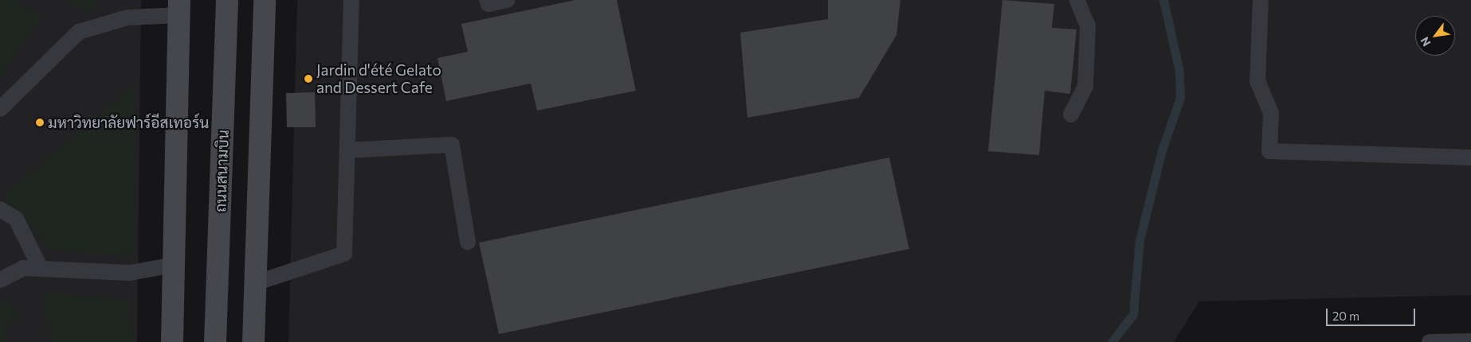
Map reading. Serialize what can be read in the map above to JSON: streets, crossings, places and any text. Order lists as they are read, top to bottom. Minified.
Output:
{"streets":{"main road":["ถนนสนามบิน"]},"places":["Jardin d'été Gelato and Dessert Cafe","มหาวิทยาลัยฟาร์อีสเทอร์น"],"scale_bar":"20 m","north":"bottom left"}
